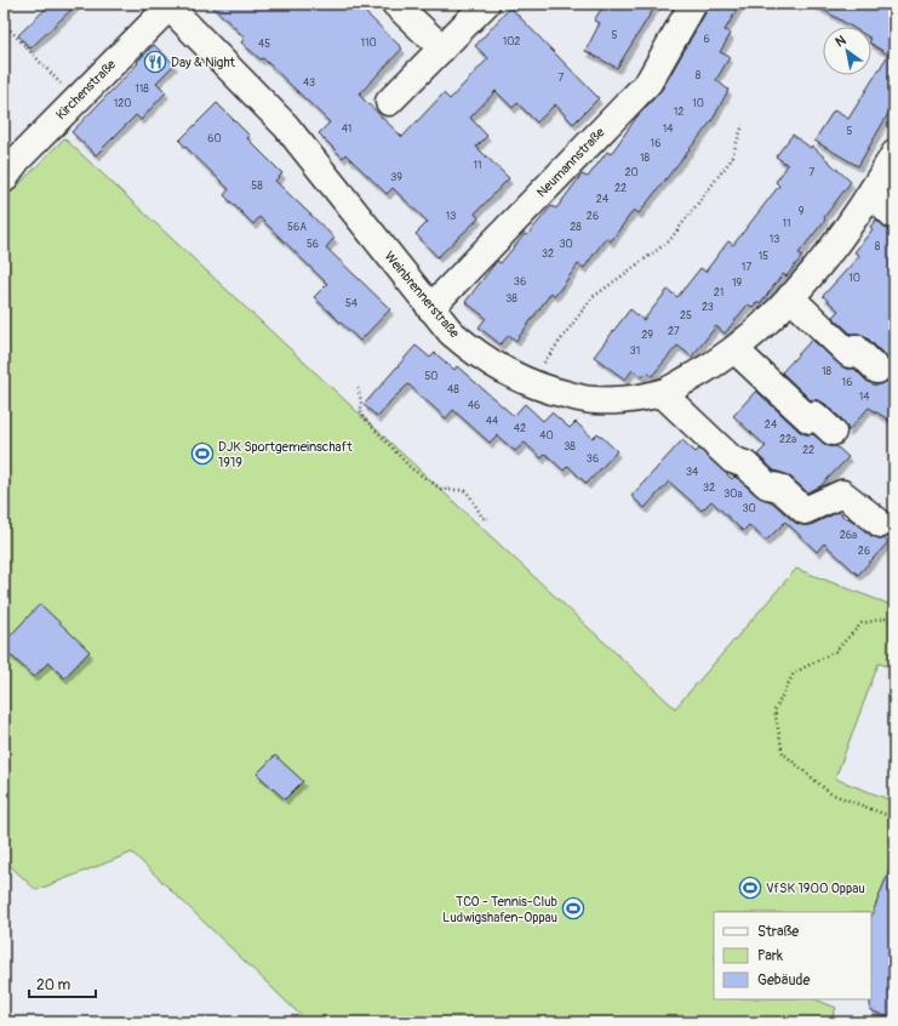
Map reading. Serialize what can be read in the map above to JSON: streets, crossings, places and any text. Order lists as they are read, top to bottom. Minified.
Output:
{"streets":{"street":["Kirchenstraße","Neumannstraße","Weinbrennerstraße"]},"crossings":[["Kirchenstraße","Weinbrennerstraße"],["Neumannstraße","Weinbrennerstraße"]],"places":{"restaurant":["Day & Night"],"sports":["DJK Sportgemeinschaft 1919","VfSK 1900 Oppau","TCO - Tennis-Club Ludwigshafen-Oppau"]},"house_numbers":["5","6","102","110","45","8","7","43","118","120","10","12","41","14","5","60","16","18","11","20","7","39","58","22","24","9","13","26","11","56A","28","13","56","30","8","32","15","17","10","36","19","21","38","54","23","25","27","29","31","18","50","16","48","14","46","44","24","42","40","22a","38","22","36","34","32","30a","30","26a","26"],"legend":["Straße","Park","Gebäude"],"scale_bar":"20 m","north":"top left"}
